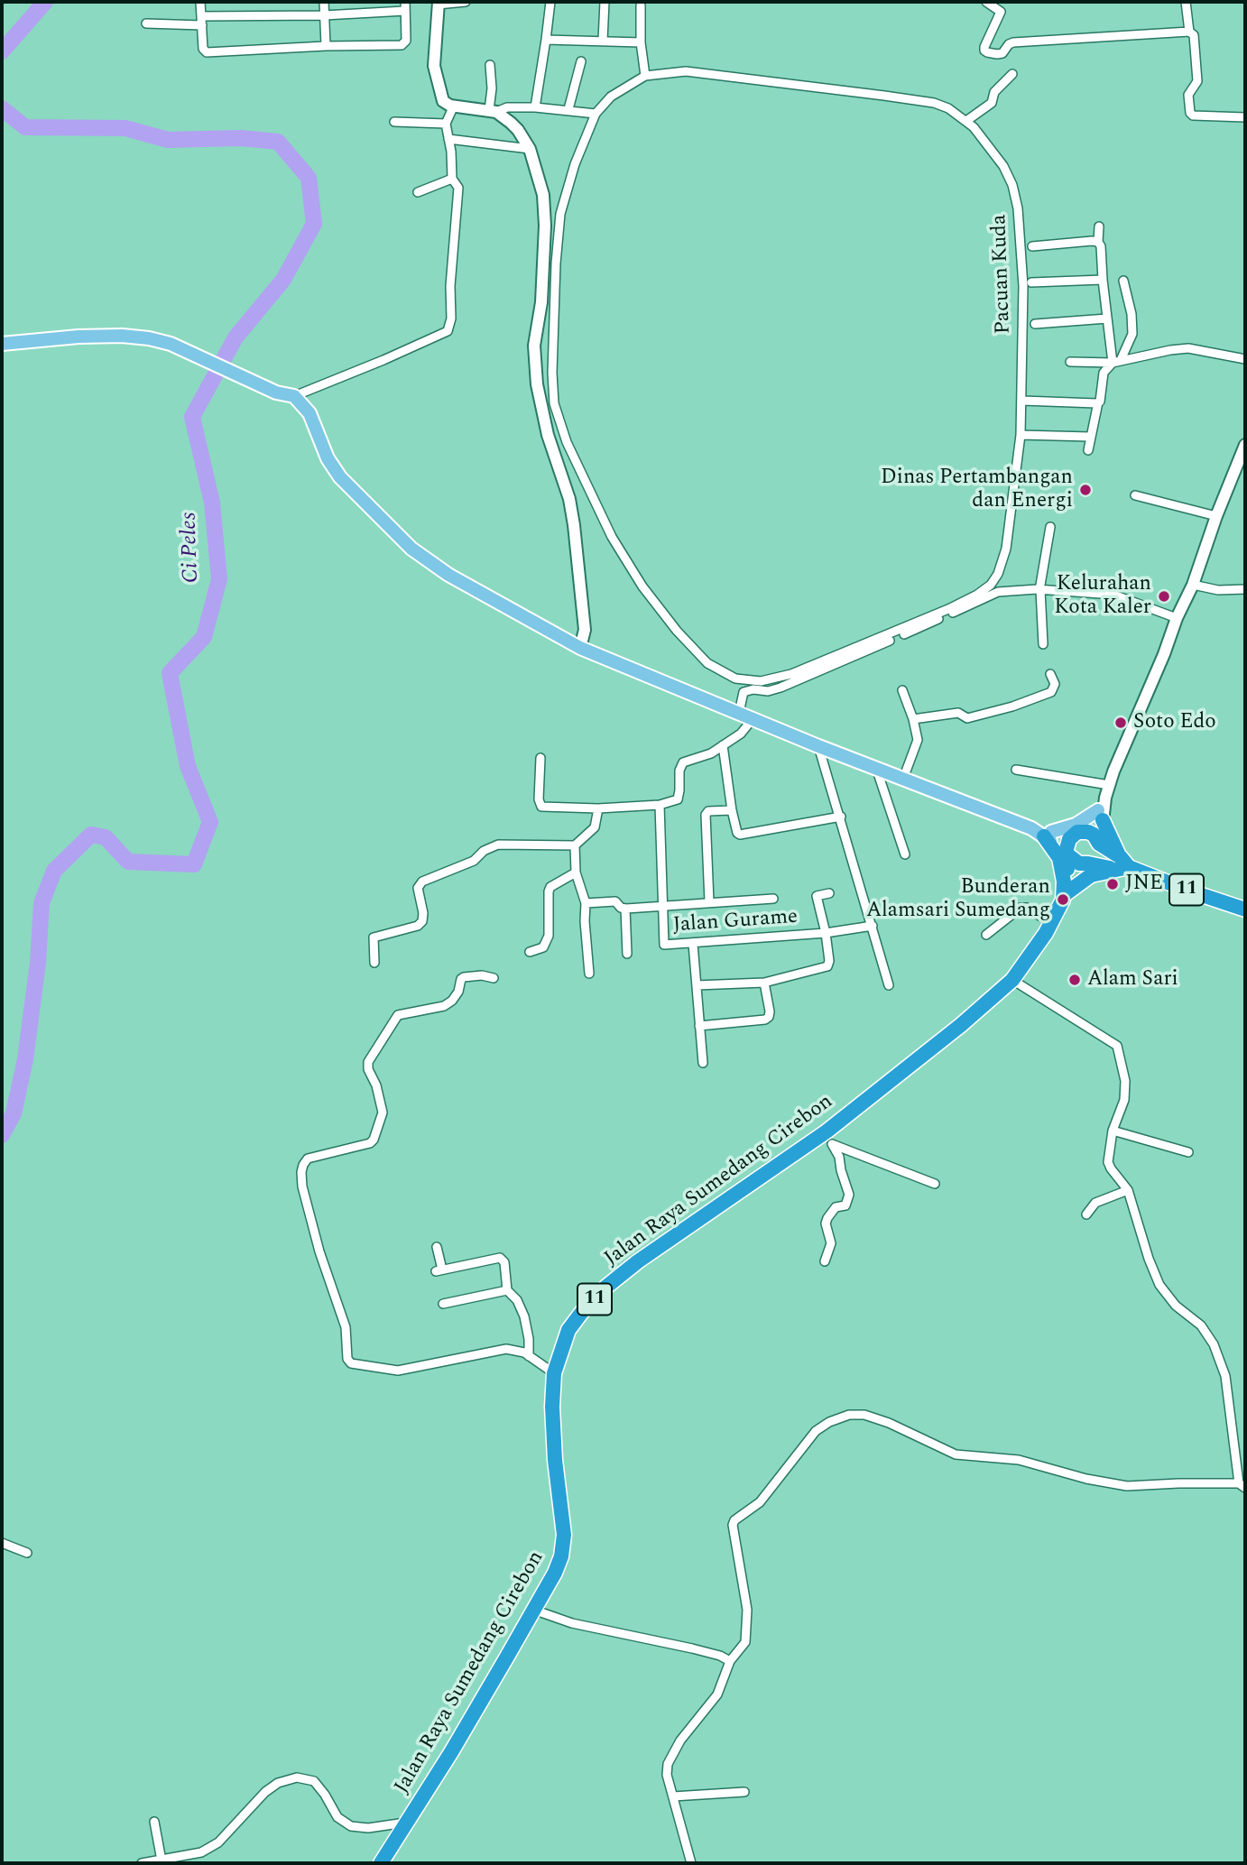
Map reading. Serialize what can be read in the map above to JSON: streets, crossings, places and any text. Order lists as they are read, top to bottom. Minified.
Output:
{"streets":{"highway":["11","Jalan Raya Sumedang Cirebon"],"street":["Pacuan Kuda","Jalan Gurame"]},"crossings":[["11","Jalan Raya Sumedang Cirebon"]],"water":["Ci Peles"],"places":["Dinas Pertambangan dan Energi","Kelurahan Kota Kaler","Soto Edo","JNE","Bunderan Alamsari Sumedang","Alam Sari"]}
